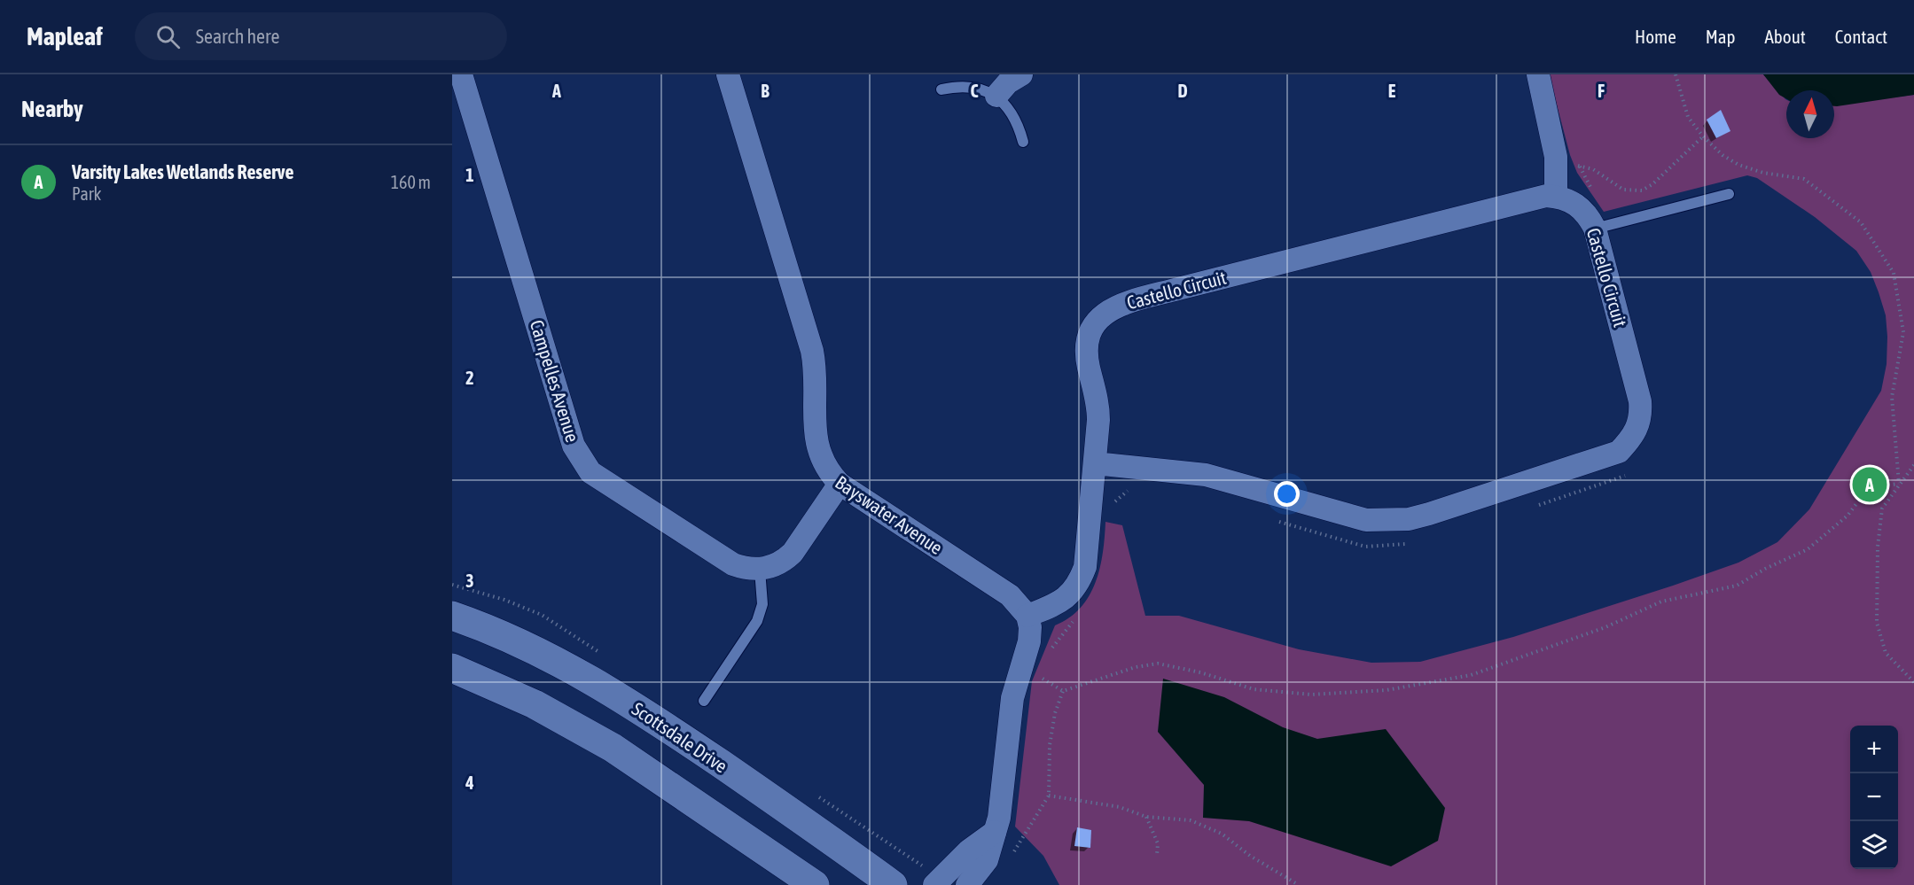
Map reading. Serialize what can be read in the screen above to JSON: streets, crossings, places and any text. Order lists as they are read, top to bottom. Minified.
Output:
{"streets":{"main road":["Scottsdale Drive"],"street":["Castello Circuit","Campelles Avenue","Bayswater Avenue"]},"crossings":[["Castello Circuit","Bayswater Avenue"]],"north":"top","page":{"header":"Mapleaf","search":"Search here","nav":["Home","Map","About","Contact"],"heading":"Nearby","list":[{"mark":"A","name":"Varsity Lakes Wetlands Reserve","note":"Park","value":"160 m"}],"pins":"A","map_buttons":["+","−"]},"grid":{"columns":["A","B","C","D","E","F"],"rows":["1","2","3","4"]}}
